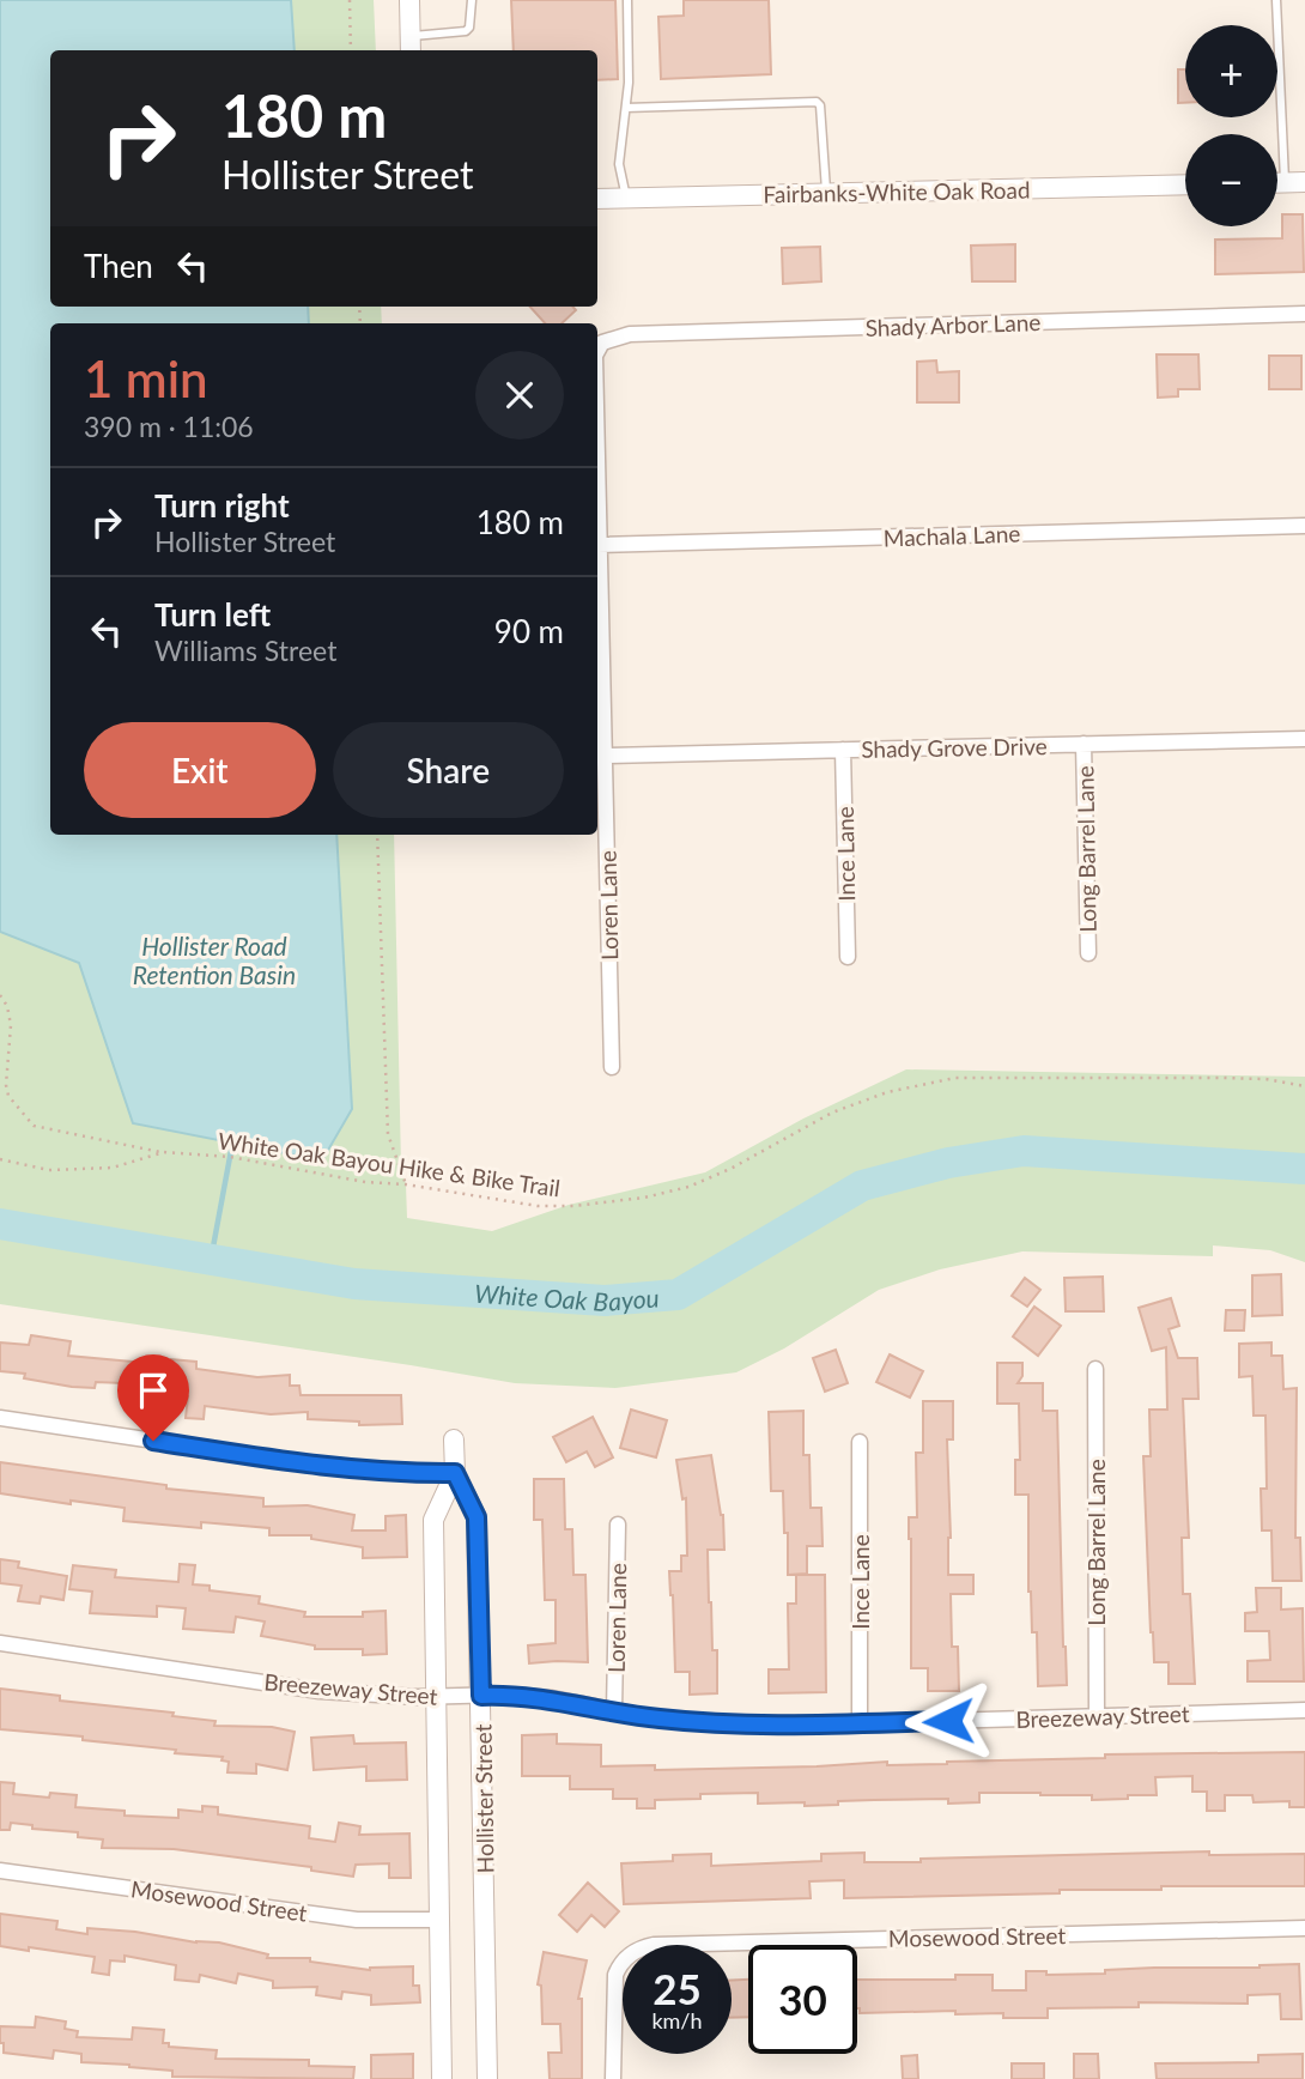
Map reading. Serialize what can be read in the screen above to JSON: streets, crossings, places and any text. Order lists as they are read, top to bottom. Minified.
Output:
{"streets":{"street":["Fairbanks-White Oak Road","Shady Arbor Lane","Machala Lane","Shady Grove Drive","Long Barrel Lane","Ince Lane","Loren Lane","Breezeway Street","Hollister Street","Mosewood Street"],"path":["White Oak Bayou Hike & Bike Trail"]},"crossings":[["Shady Arbor Lane","Loren Lane"],["Machala Lane","Loren Lane"],["Shady Grove Drive","Long Barrel Lane"],["Shady Grove Drive","Ince Lane"],["Shady Grove Drive","Loren Lane"],["Long Barrel Lane","Breezeway Street"],["Ince Lane","Breezeway Street"],["Loren Lane","Breezeway Street"],["Breezeway Street","Hollister Street"],["Hollister Street","Mosewood Street"]],"water":["Hollister Road Retention Basin","White Oak Bayou"],"page":{"map_buttons":["+","−"],"turn":["180 m","Hollister Street"],"then":"Then","heading":["1 min","390 m · 11:06"],"list":[{"name":"Turn right","note":"Hollister Street","value":"180 m"},{"name":"Turn left","note":"Williams Street","value":"90 m"}],"buttons":["Exit","Share"],"speed":"25 km/h","limit":"30"}}
